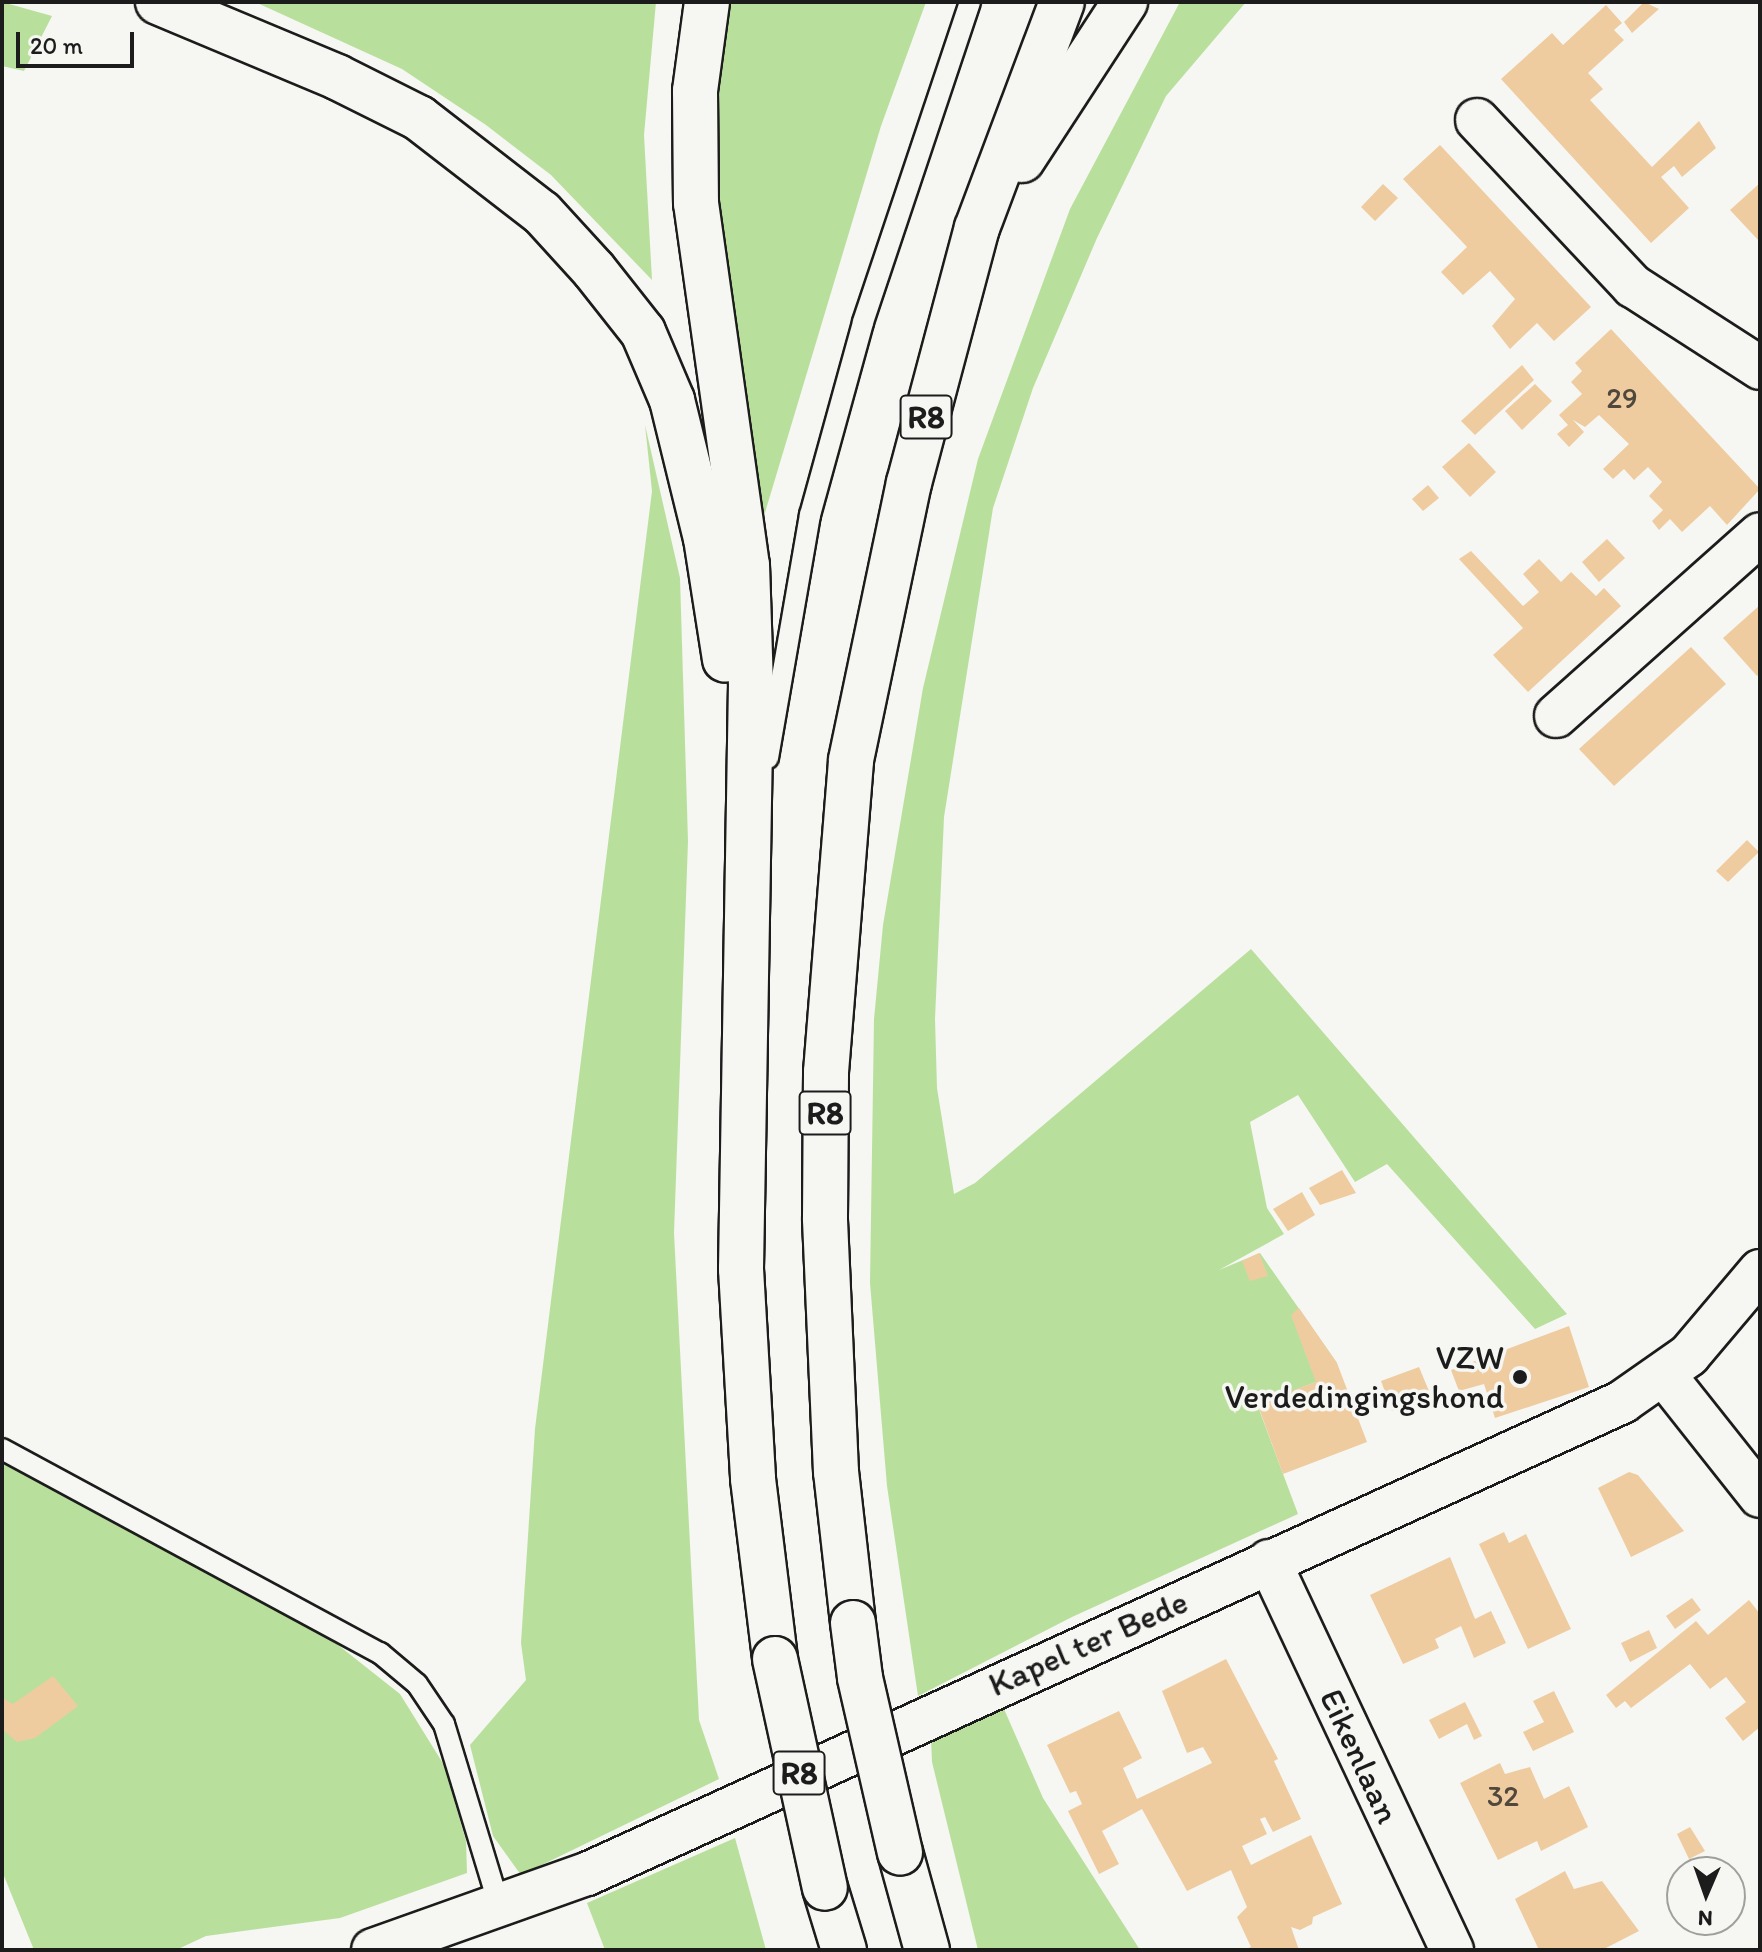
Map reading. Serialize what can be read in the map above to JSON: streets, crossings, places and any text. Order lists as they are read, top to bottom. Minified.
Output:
{"streets":{"highway":["R8"],"street":["Kapel ter Bede","Eikenlaan"]},"crossings":[["Kapel ter Bede","Eikenlaan"]],"places":["VZW Verdedingingshond"],"house_numbers":["29","32"],"scale_bar":"20 m","north":"bottom"}
